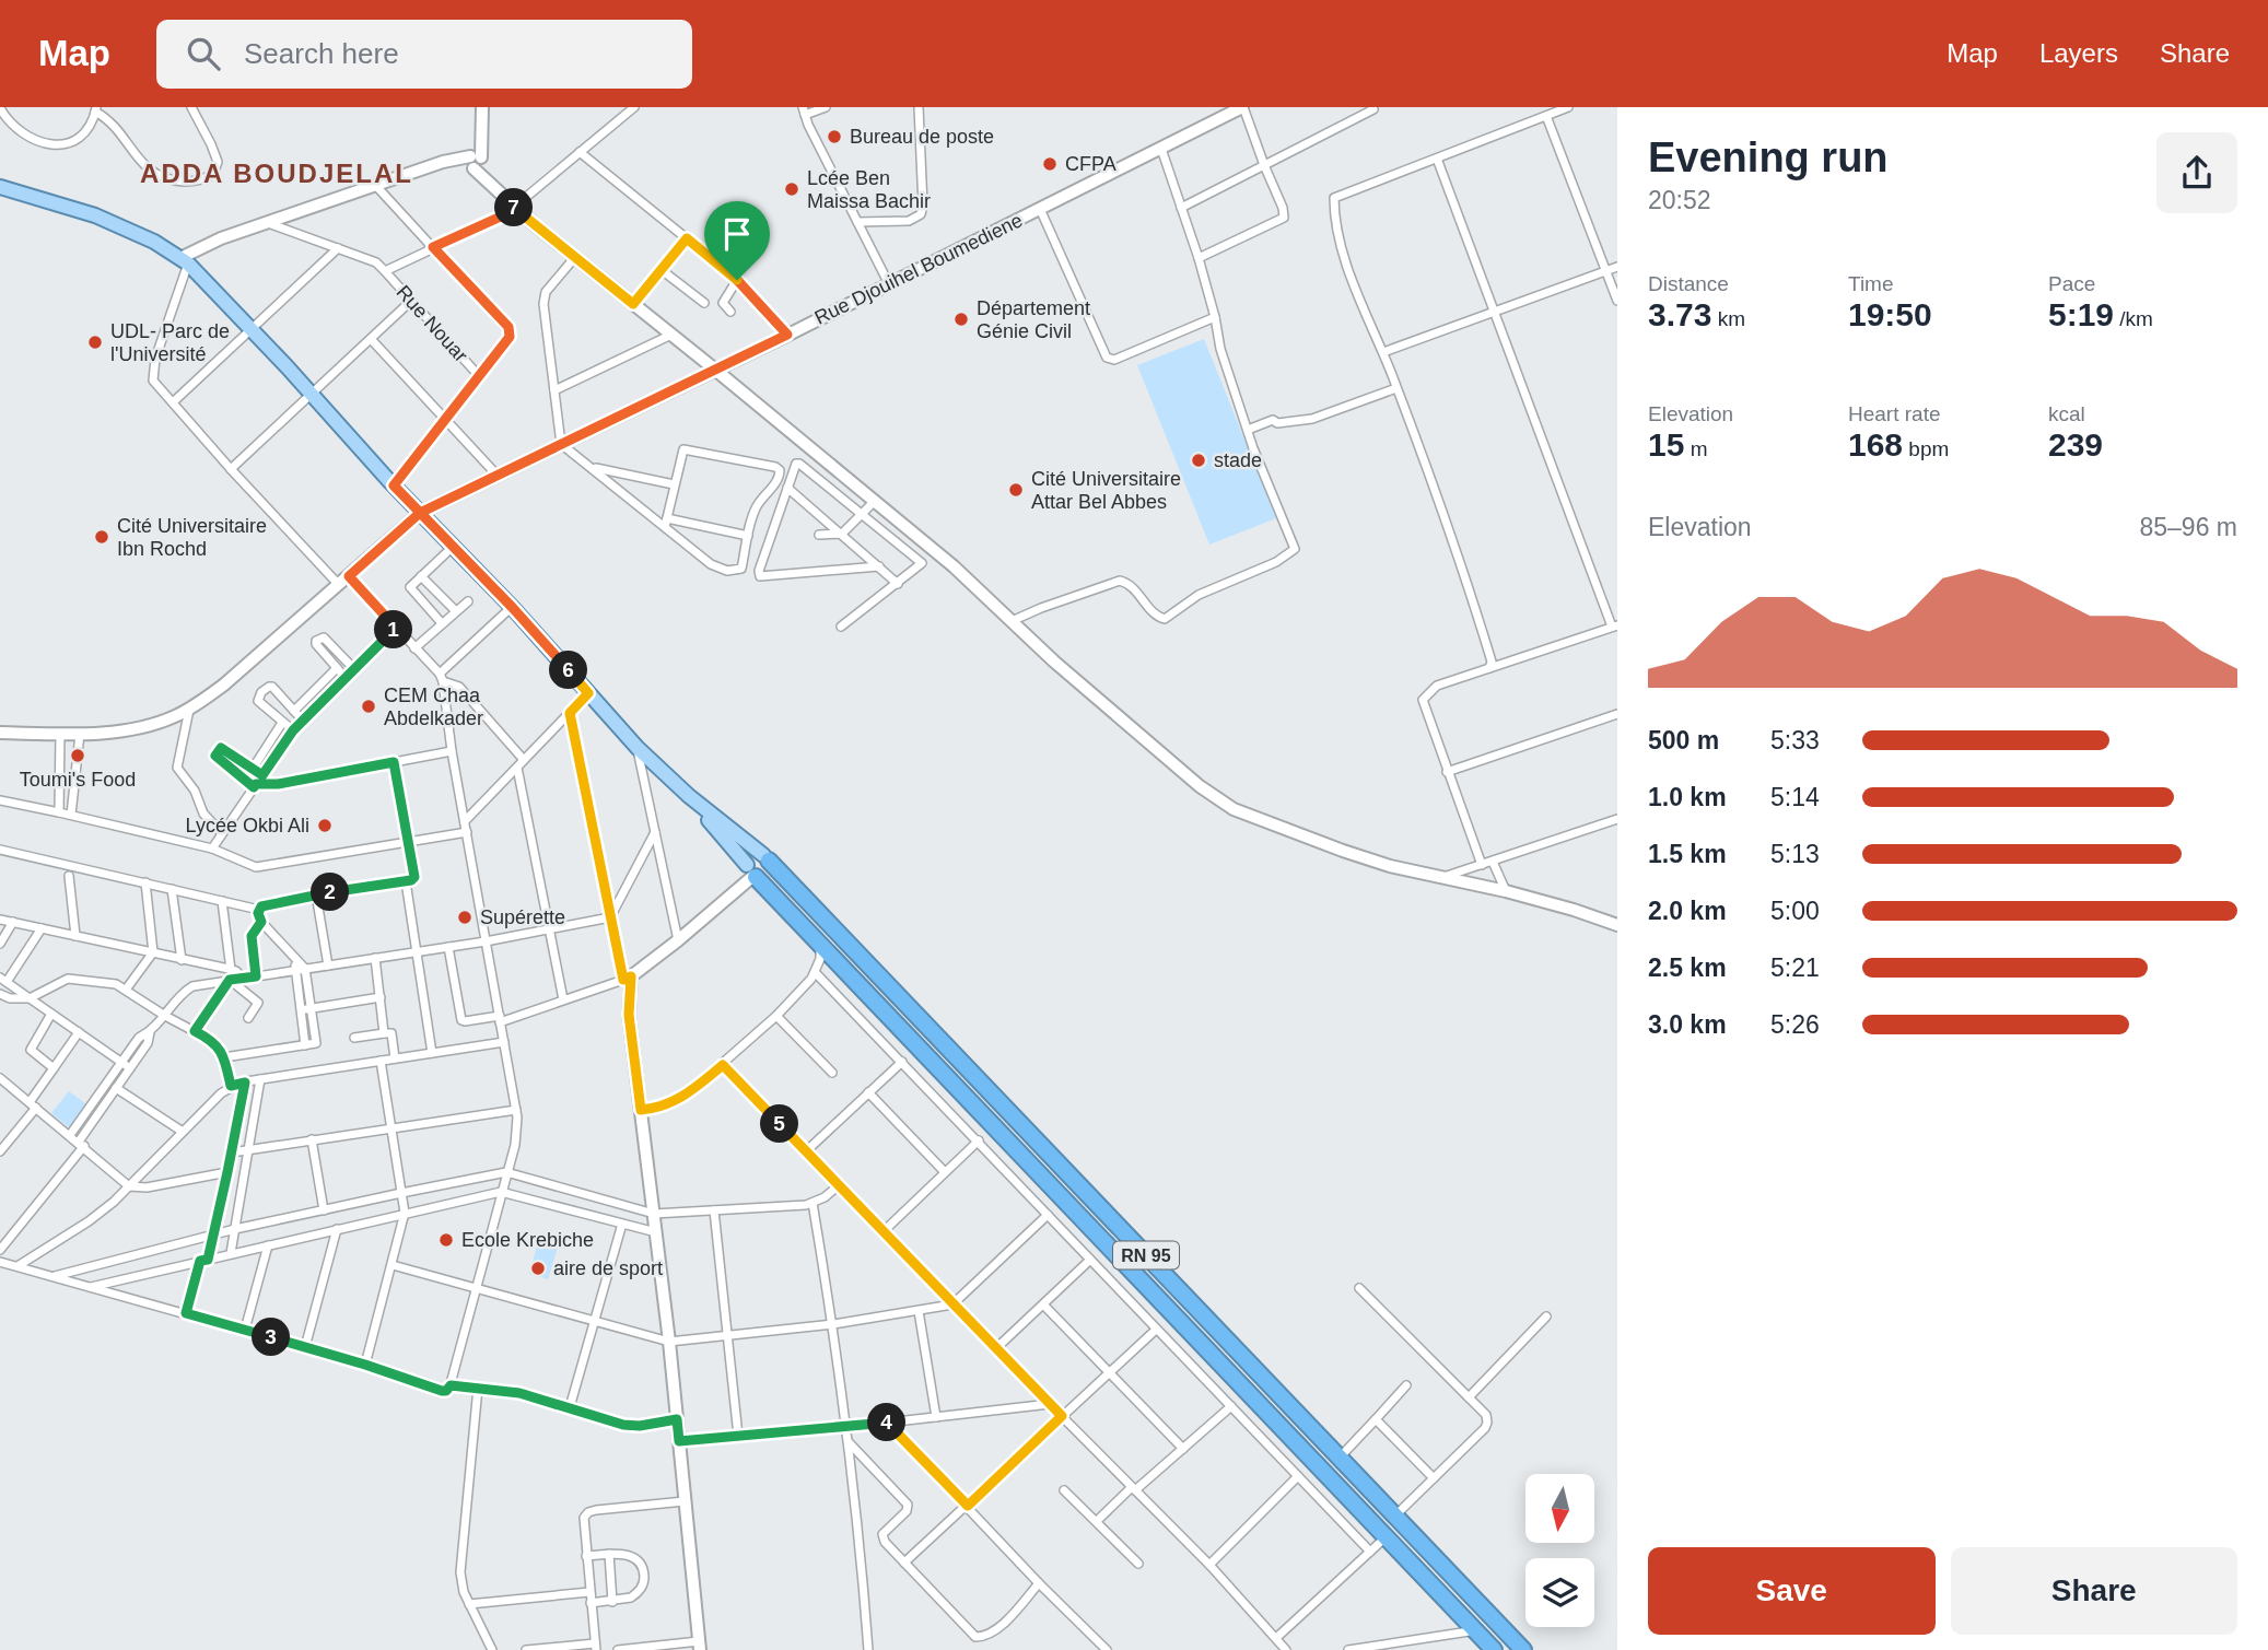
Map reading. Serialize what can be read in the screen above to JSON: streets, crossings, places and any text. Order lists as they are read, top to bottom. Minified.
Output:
{"streets":{"highway":["RN 95"],"main road":["Rue Djouihel Boumediene"],"street":["Rue Nouar"]},"crossings":[["Rue Djouihel Boumediene","RN 95"]],"districts":["ADDA BOUDJELAL"],"places":["Bureau de poste","CFPA","Lcée Ben Maissa Bachir","Département Génie Civil","UDL- Parc de l'Université","stade","Cité Universitaire Attar Bel Abbes","Cité Universitaire Ibn Rochd","CEM Chaa Abdelkader","Toumi's Food","Lycée Okbi Ali","Supérette","Ecole Krebiche","aire de sport"],"north":"bottom","page":{"header":"Map","search":"Search here","nav":["Map","Layers","Share"],"heading":["Evening run","20:52"],"pins":["7","1","6","2","5","3","4"],"stats":[["Distance","3.73 km"],["Time","19:50"],["Pace","5:19 /km"],["Elevation","15 m"],["Heart rate","168 bpm"],["kcal","239"]],"chart":["Elevation","85–96 m"],"list":[{"name":"500 m","note":"5:33"},{"name":"1.0 km","note":"5:14"},{"name":"1.5 km","note":"5:13"},{"name":"2.0 km","note":"5:00"},{"name":"2.5 km","note":"5:21"},{"name":"3.0 km","note":"5:26"}],"buttons":["Save","Share"]}}
